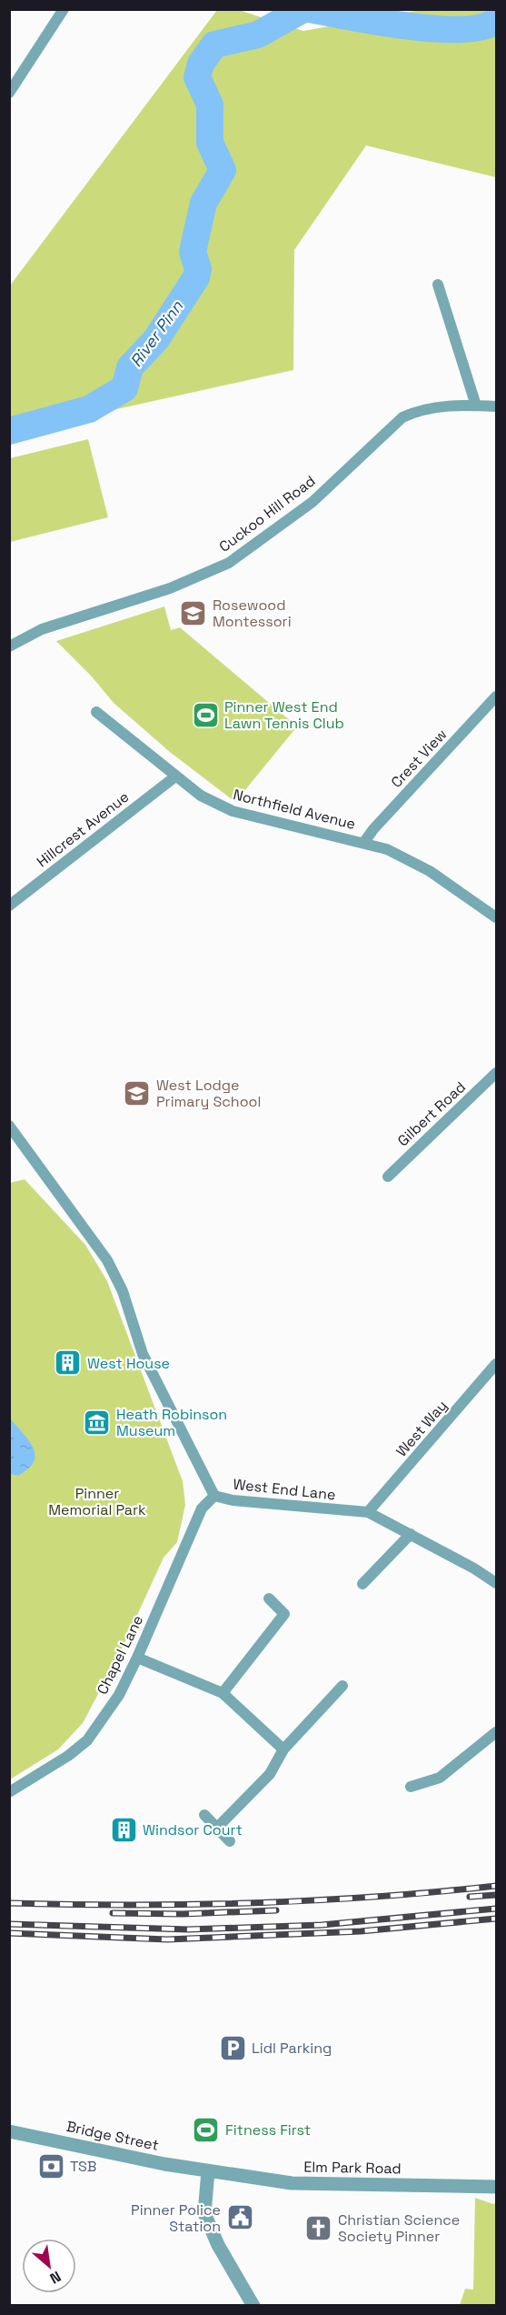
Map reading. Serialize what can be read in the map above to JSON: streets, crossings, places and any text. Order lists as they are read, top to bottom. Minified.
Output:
{"streets":{"street":["Cuckoo Hill Road","Crest View","Northfield Avenue","Hillcrest Avenue","Gilbert Road","West Way","West End Lane","Chapel Lane","Bridge Street","Elm Park Road"]},"crossings":[["Crest View","Northfield Avenue"],["Northfield Avenue","Hillcrest Avenue"],["West Way","West End Lane"],["West End Lane","Chapel Lane"],["Bridge Street","Elm Park Road"]],"water":["River Pinn"],"parks":["Pinner Memorial Park"],"places":{"school or university":["Rosewood Montessori","West Lodge Primary School"],"sports":["Pinner West End Lawn Tennis Club","Fitness First"],"building":["West House","Windsor Court"],"museum":["Heath Robinson Museum"],"parking":["Lidl Parking"],"bank":["TSB"],"public building":["Pinner Police Station"],"church":["Christian Science Society Pinner"]},"north":"bottom right"}
